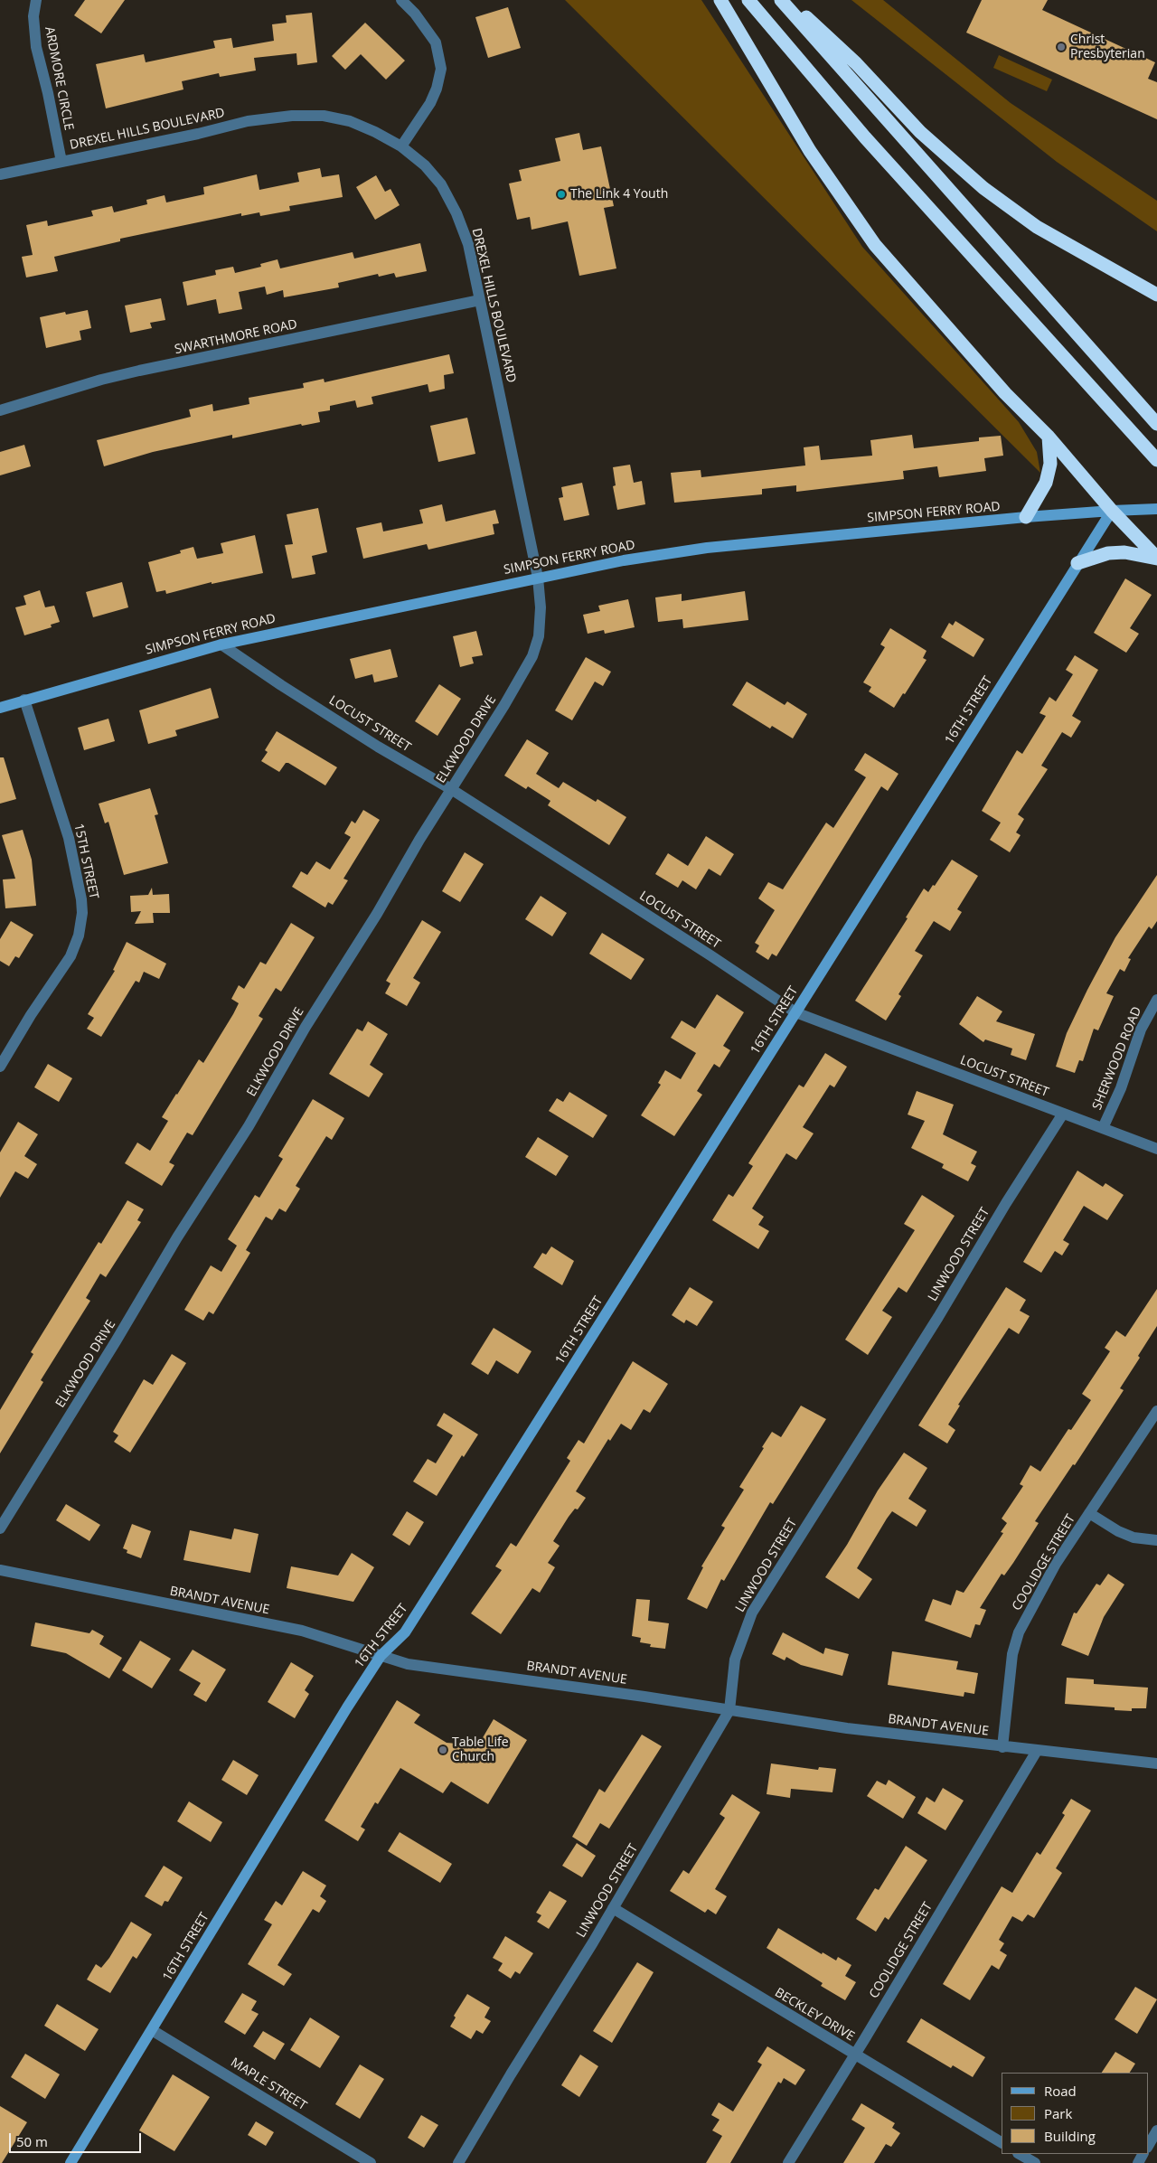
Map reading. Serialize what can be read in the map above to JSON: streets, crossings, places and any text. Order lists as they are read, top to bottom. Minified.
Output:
{"streets":{"street":["ARDMORE CIRCLE","DREXEL HILLS BOULEVARD","SWARTHMORE ROAD","SIMPSON FERRY ROAD","16TH STREET","LOCUST STREET","ELKWOOD DRIVE","15TH STREET","SHERWOOD ROAD","LINWOOD STREET","COOLIDGE STREET","BRANDT AVENUE","BECKLEY DRIVE","MAPLE STREET"]},"crossings":[["ARDMORE CIRCLE","DREXEL HILLS BOULEVARD"],["DREXEL HILLS BOULEVARD","SWARTHMORE ROAD"],["DREXEL HILLS BOULEVARD","SIMPSON FERRY ROAD"],["DREXEL HILLS BOULEVARD","ELKWOOD DRIVE"],["SIMPSON FERRY ROAD","16TH STREET"],["SIMPSON FERRY ROAD","LOCUST STREET"],["SIMPSON FERRY ROAD","ELKWOOD DRIVE"],["SIMPSON FERRY ROAD","15TH STREET"],["16TH STREET","LOCUST STREET"],["16TH STREET","BRANDT AVENUE"],["16TH STREET","MAPLE STREET"],["LOCUST STREET","ELKWOOD DRIVE"],["LOCUST STREET","SHERWOOD ROAD"],["LOCUST STREET","LINWOOD STREET"],["LINWOOD STREET","BRANDT AVENUE"],["LINWOOD STREET","BECKLEY DRIVE"],["COOLIDGE STREET","BRANDT AVENUE"],["COOLIDGE STREET","BECKLEY DRIVE"]],"places":["Christ Presbyterian","The Link 4 Youth","Table Life Church"],"legend":["Road","Park","Building"],"scale_bar":"50 m"}
